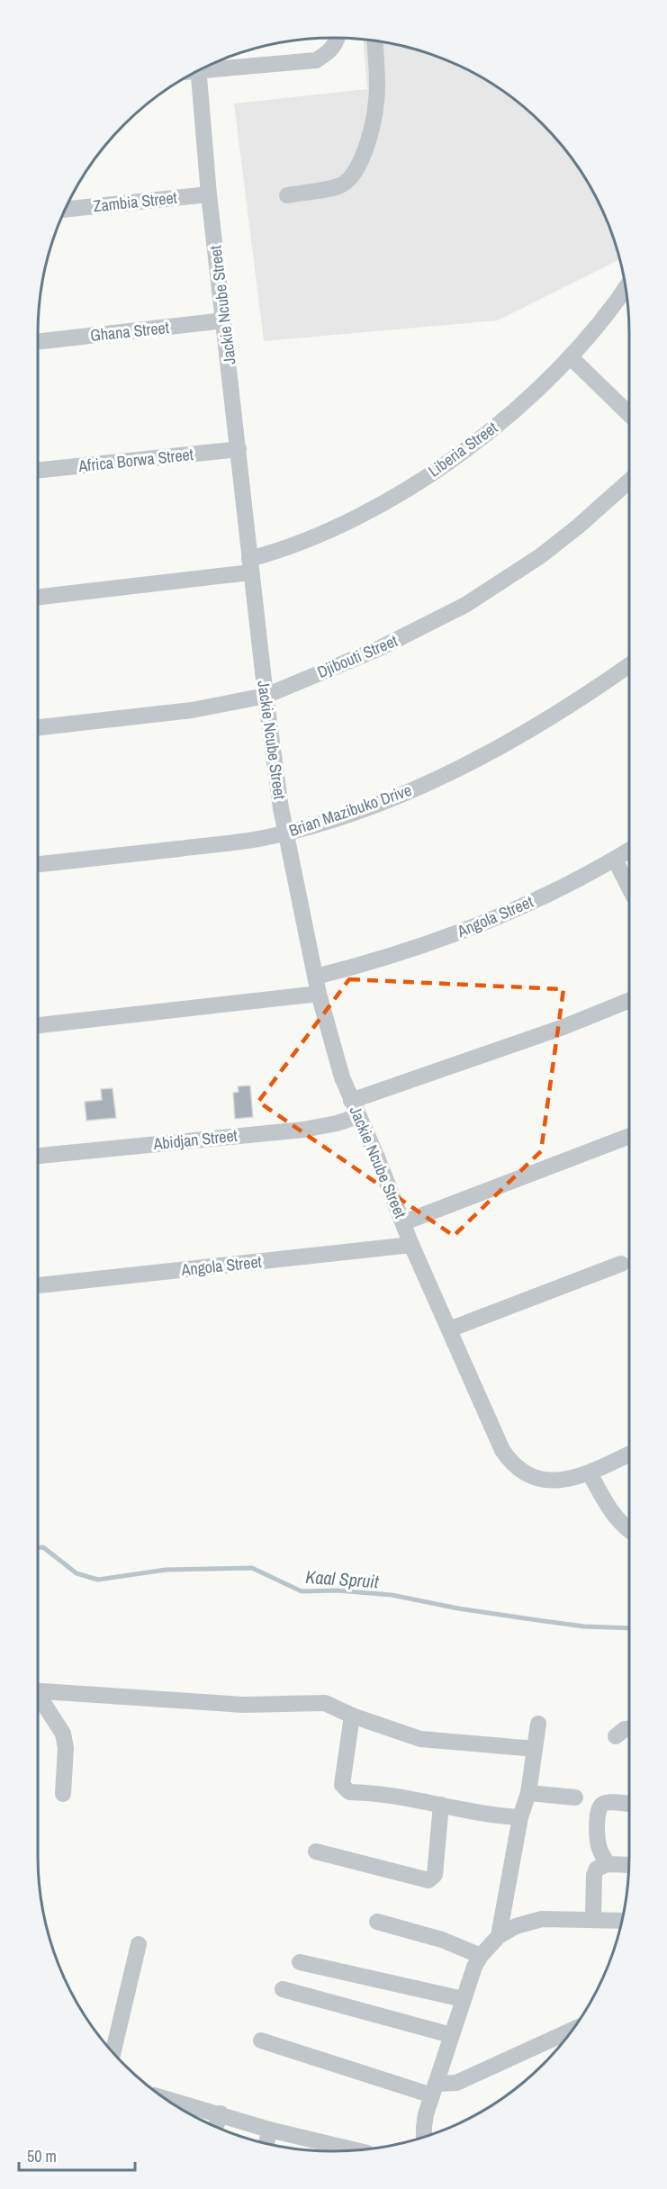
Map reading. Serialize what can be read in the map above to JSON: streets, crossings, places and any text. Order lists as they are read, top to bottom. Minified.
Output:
{"streets":{"street":["Zambia Street","Jackie Ncube Street","Ghana Street","Liberia Street","Africa Borwa Street","Djibouti Street","Brian Mazibuko Drive","Angola Street","Abidjan Street"]},"crossings":[["Zambia Street","Jackie Ncube Street"],["Jackie Ncube Street","Ghana Street"],["Jackie Ncube Street","Liberia Street"],["Jackie Ncube Street","Africa Borwa Street"],["Jackie Ncube Street","Djibouti Street"],["Jackie Ncube Street","Brian Mazibuko Drive"],["Jackie Ncube Street","Angola Street"],["Jackie Ncube Street","Abidjan Street"]],"water":["Kaal Spruit"],"scale_bar":"50 m"}
